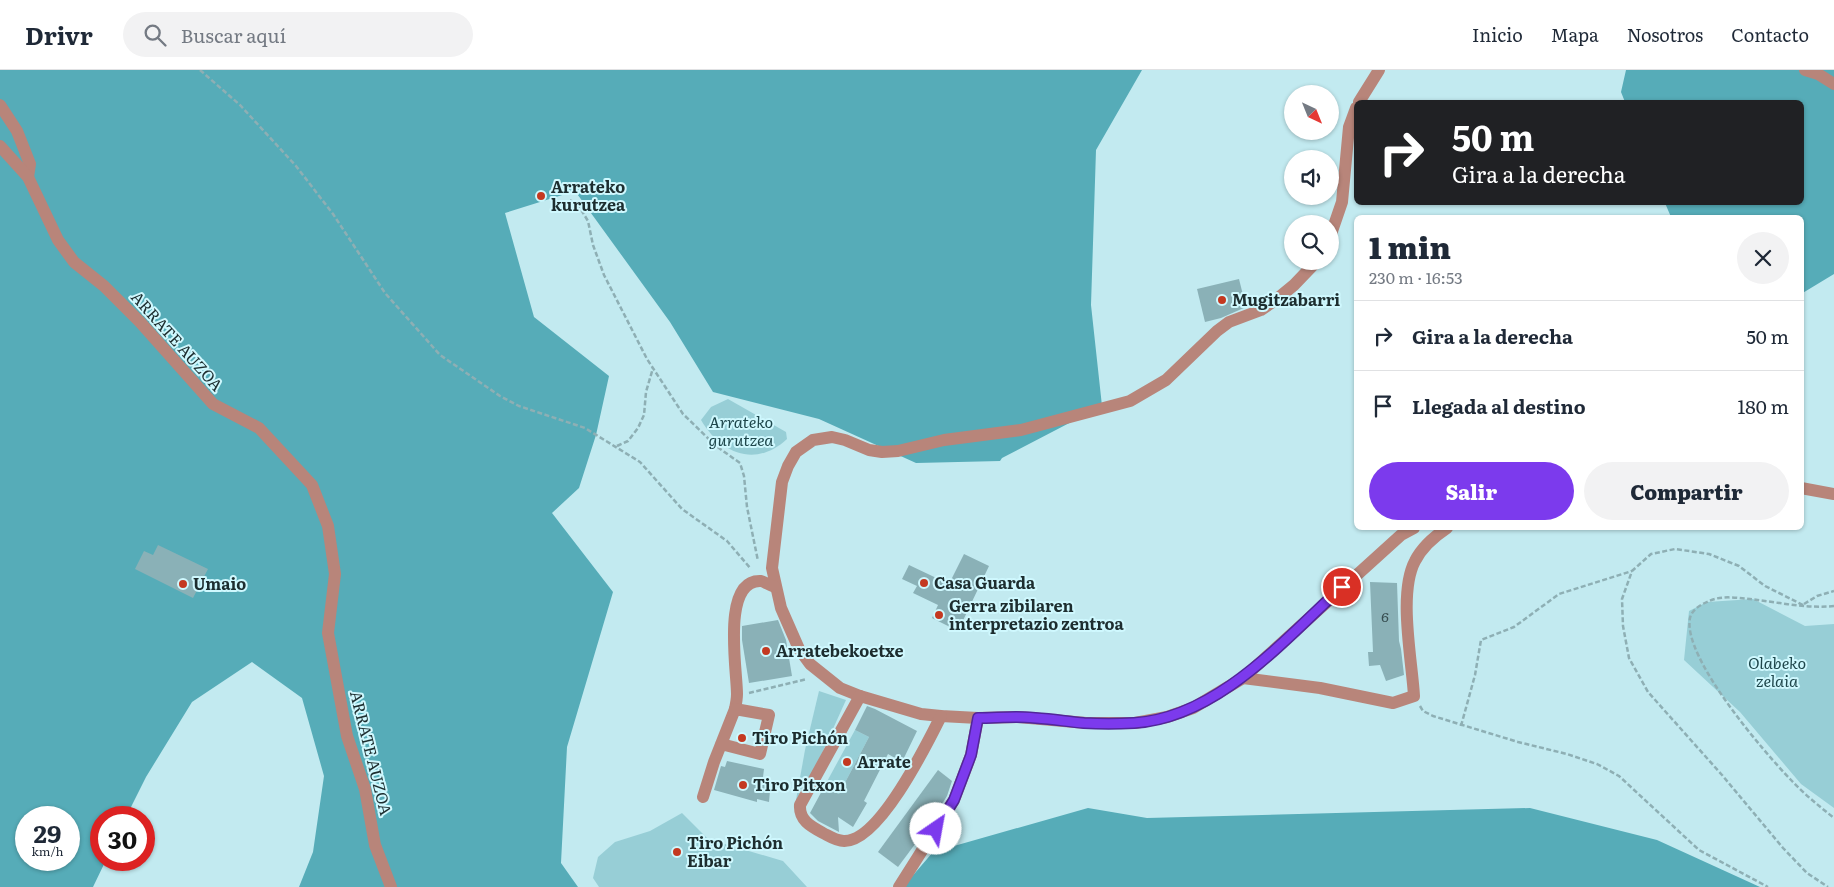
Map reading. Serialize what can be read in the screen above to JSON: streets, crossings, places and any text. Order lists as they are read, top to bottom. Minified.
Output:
{"streets":{"street":["ARRATE AUZOA"]},"parks":["Arrateko gurutzea","Olabeko zelaia"],"places":["Arrateko kurutzea","Mugitzabarri","Casa Guarda","Umaio","Gerra zibilaren interpretazio zentroa","Arratebekoetxe","Tiro Pichón","Arrate","Tiro Pitxon","Tiro Pichón Eibar"],"house_numbers":["6"],"north":"bottom right","page":{"header":"Drivr","search":"Buscar aquí","nav":["Inicio","Mapa","Nosotros","Contacto"],"turn":["50 m","Gira a la derecha"],"heading":["1 min","230 m · 16:53"],"list":[{"name":"Gira a la derecha","value":"50 m"},{"name":"Llegada al destino","value":"180 m"}],"buttons":["Salir","Compartir"],"speed":"29 km/h","limit":"30"}}
